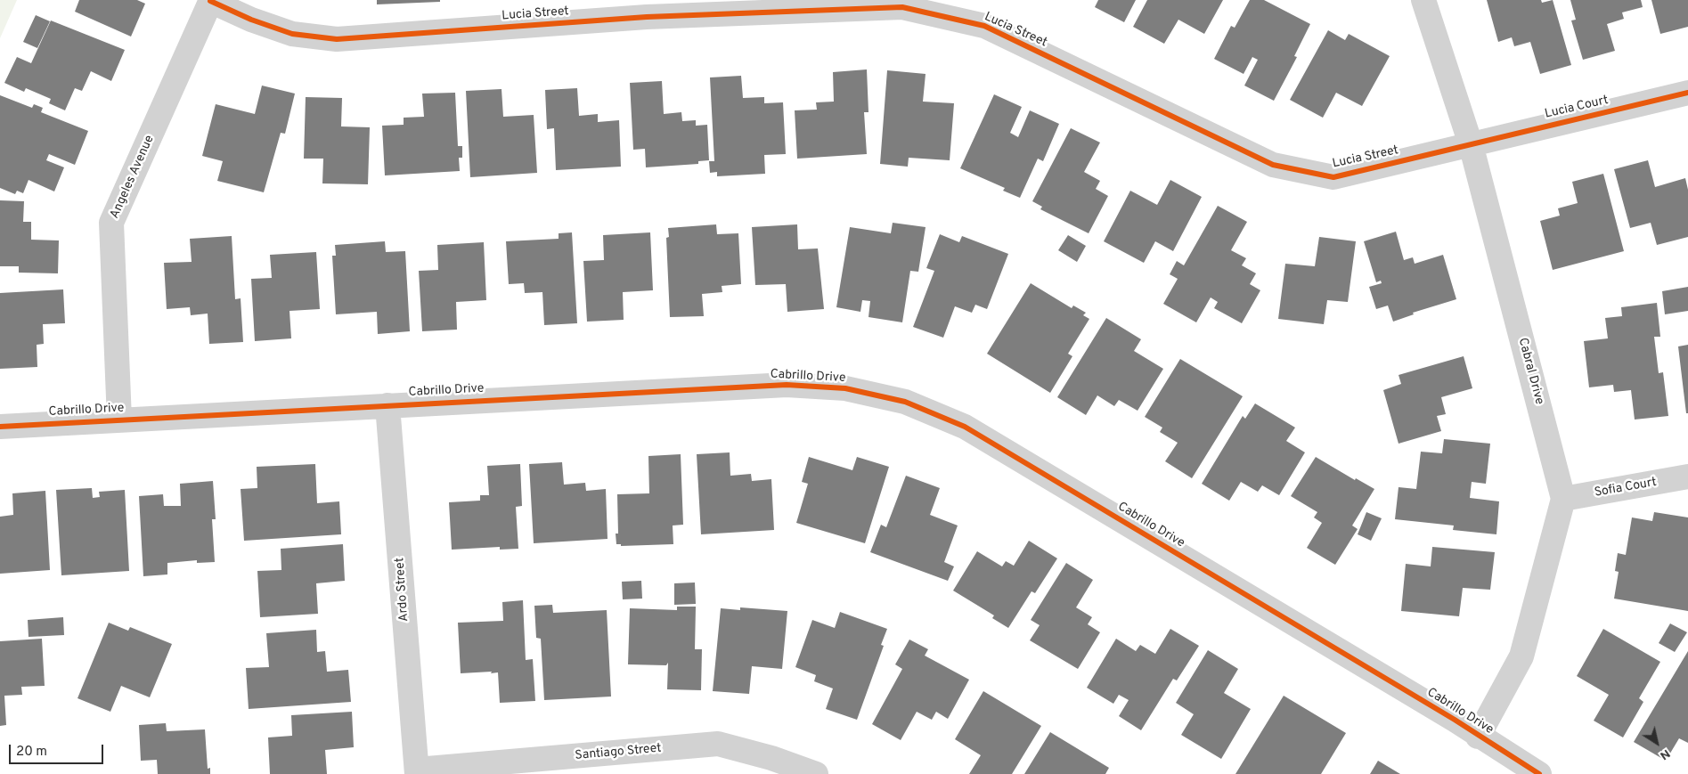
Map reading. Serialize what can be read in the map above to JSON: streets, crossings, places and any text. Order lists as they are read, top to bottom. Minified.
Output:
{"streets":{"street":["Lucia Street","Lucia Court","Angeles Avenue","Cabral Drive","Cabrillo Drive","Sofia Court","Ardo Street","Santiago Street"]},"crossings":[["Lucia Street","Lucia Court"],["Lucia Street","Angeles Avenue"],["Lucia Street","Cabral Drive"],["Lucia Court","Cabral Drive"],["Angeles Avenue","Cabrillo Drive"],["Cabral Drive","Cabrillo Drive"],["Cabral Drive","Sofia Court"],["Cabrillo Drive","Ardo Street"],["Ardo Street","Santiago Street"]],"scale_bar":"20 m","north":"bottom right"}
